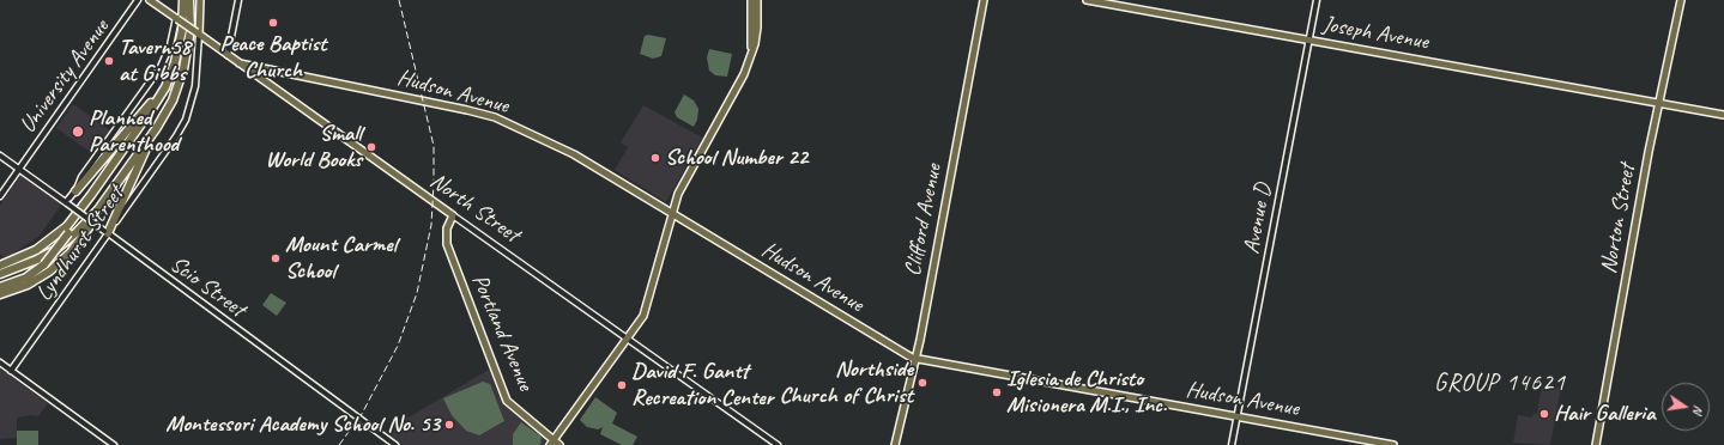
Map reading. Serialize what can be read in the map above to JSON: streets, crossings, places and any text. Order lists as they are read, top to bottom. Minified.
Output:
{"streets":{"main road":["Joseph Avenue","Hudson Avenue","North Street","Norton Street","Clifford Avenue","Portland Avenue"],"street":["University Avenue","Avenue D","Lyndhurst Street","Scio Street"]},"crossings":[["Joseph Avenue","Avenue D"],["Joseph Avenue","Norton Street"],["University Avenue","Scio Street"],["Hudson Avenue","North Street"],["Hudson Avenue","Avenue D"],["Hudson Avenue","Clifford Avenue"],["North Street","Lyndhurst Street"],["North Street","Portland Avenue"],["Lyndhurst Street","Scio Street"]],"districts":["GROUP 14621"],"places":["Peace Baptist Church","Tavern58 at Gibbs","Planned Parenthood","Small World Books","School Number 22","Mount Carmel School","Northside Church of Christ","David F. Gantt Recreation Center","Iglesia de Christo Misionera M.I., Inc.","Hair Galleria","Montessori Academy School No. 53"],"north":"right"}
